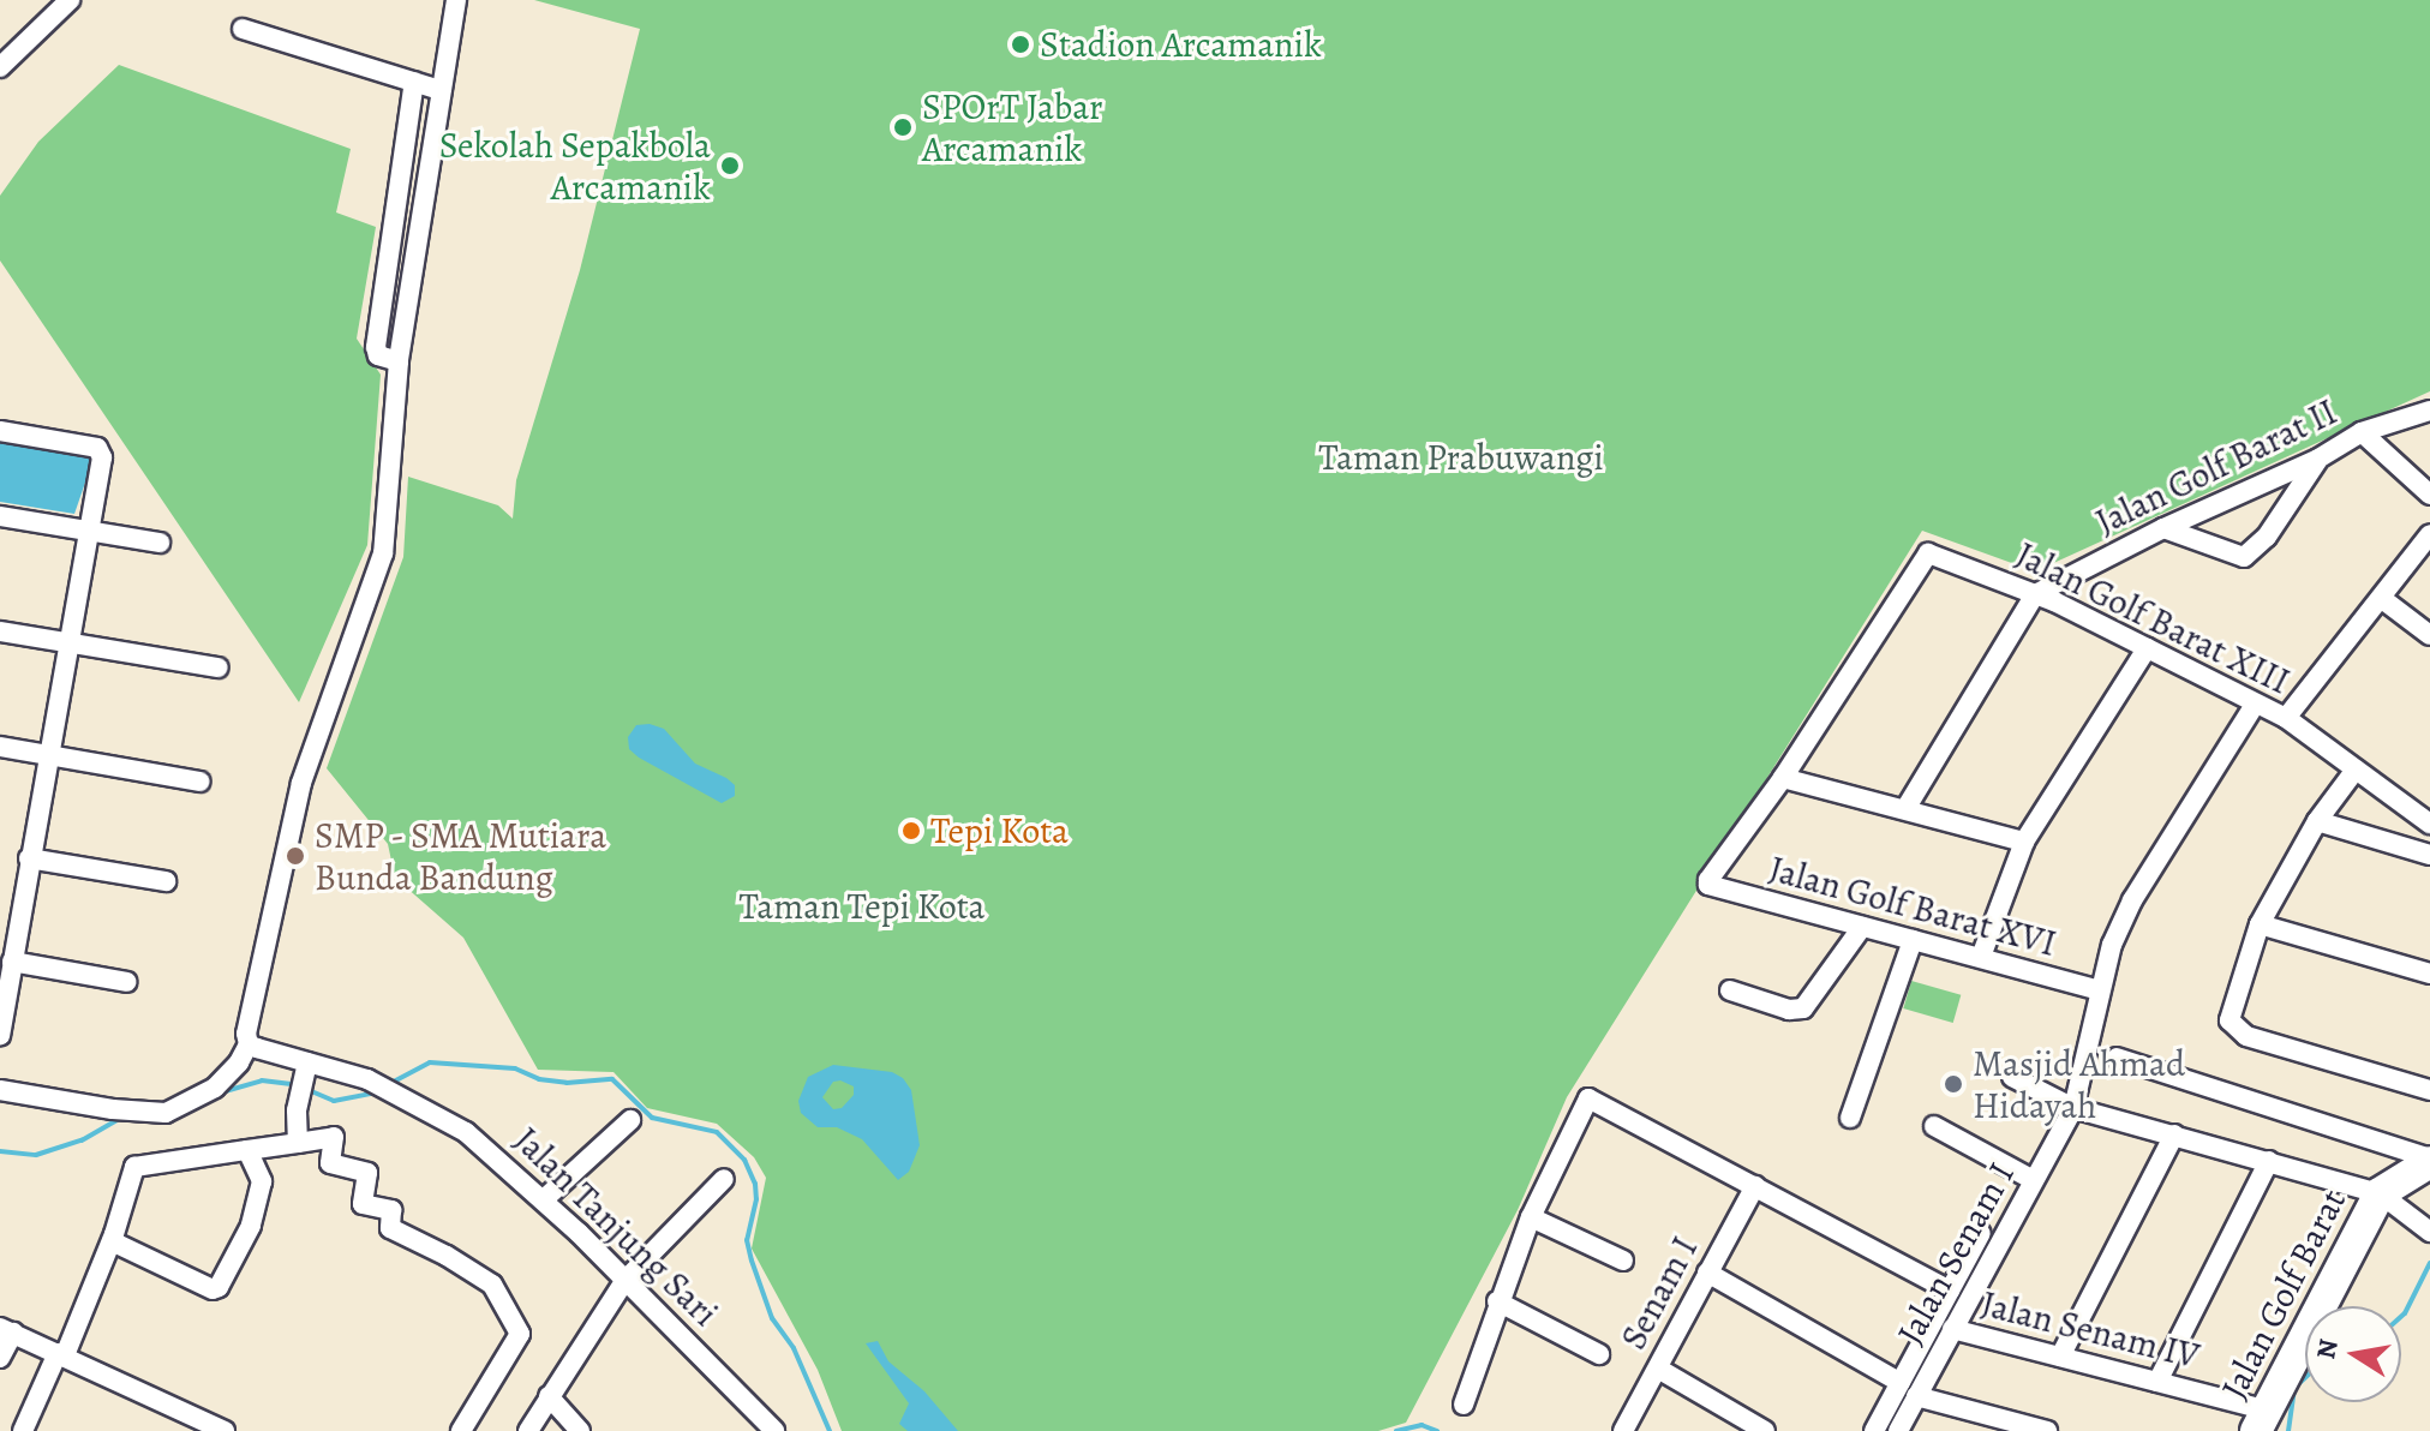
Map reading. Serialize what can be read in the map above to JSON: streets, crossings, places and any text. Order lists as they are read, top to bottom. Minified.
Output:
{"streets":{"main road":["Jalan Golf Barat"],"street":["Jalan Golf Barat II","Jalan Golf Barat XIII","Jalan Golf Barat XVI","Jalan Tanjung Sari","Jalan Senam I","Senam I","Jalan Senam IV"]},"crossings":[["Jalan Golf Barat II","Jalan Golf Barat XIII"],["Jalan Golf Barat XIII","Jalan Golf Barat XVI"],["Jalan Golf Barat XIII","Jalan Senam I"],["Jalan Golf Barat XVI","Jalan Senam I"],["Jalan Senam I","Jalan Senam IV"],["Jalan Golf Barat","Jalan Senam IV"]],"parks":["Taman Prabuwangi","Taman Tepi Kota"],"places":["Stadion Arcamanik","SPOrT Jabar Arcamanik","Sekolah Sepakbola Arcamanik","Tepi Kota","SMP - SMA Mutiara Bunda Bandung","Masjid Ahmad Hidayah"],"north":"left"}
